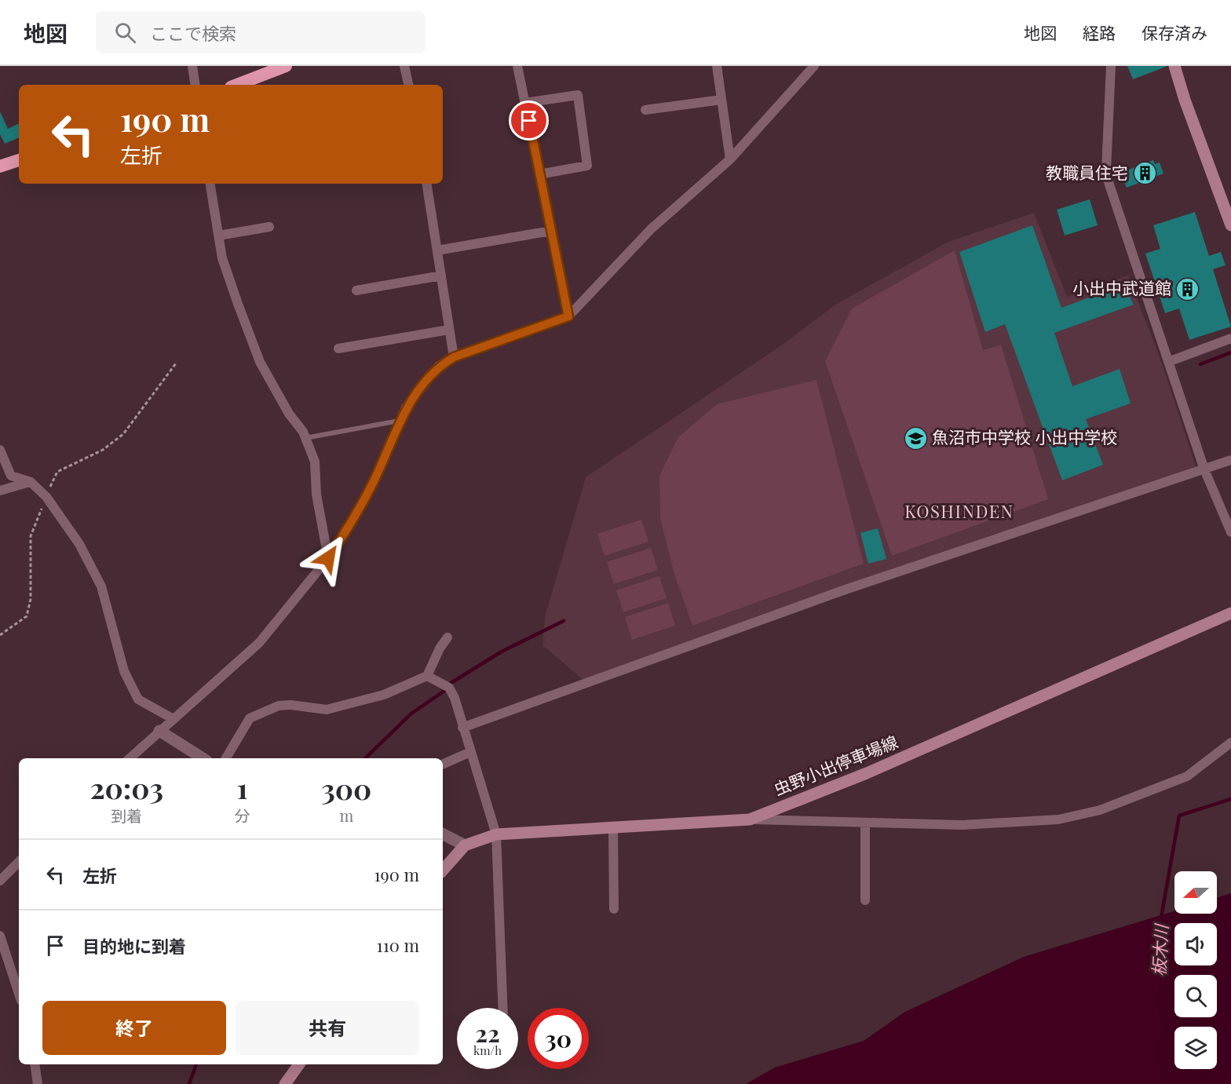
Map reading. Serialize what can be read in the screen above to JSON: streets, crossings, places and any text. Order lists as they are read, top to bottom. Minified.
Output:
{"streets":{"main road":["虫野小出停車場線"]},"districts":["KOSHINDEN"],"water":["板木川"],"places":{"building":["教職員住宅","小出中武道館"],"school or university":["魚沼市中学校 小出中学校"]},"north":"left","page":{"header":"地図","search":"ここで検索","nav":["地図","経路","保存済み"],"turn":["190 m","左折"],"eta":["20:03","到着","1","分","300","m"],"list":[{"name":"左折","value":"190 m"},{"name":"目的地に到着","value":"110 m"}],"buttons":["終了","共有"],"speed":"22 km/h","limit":"30"}}
